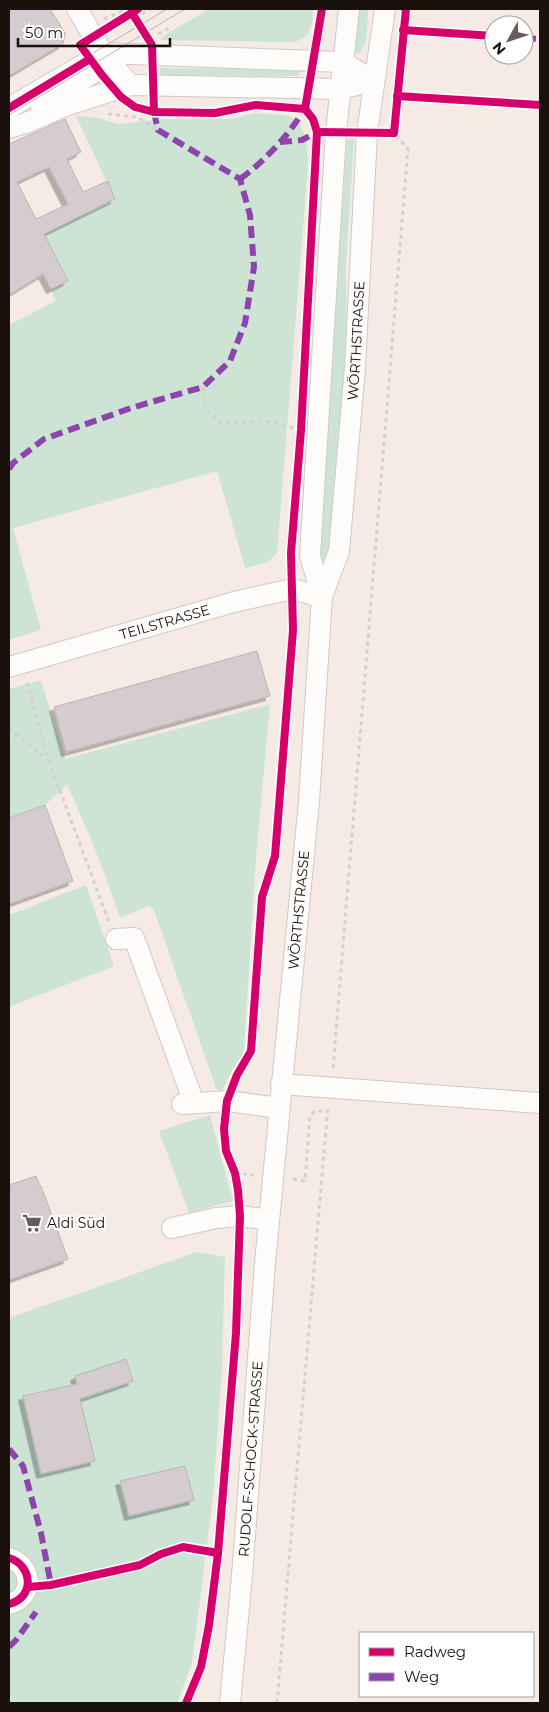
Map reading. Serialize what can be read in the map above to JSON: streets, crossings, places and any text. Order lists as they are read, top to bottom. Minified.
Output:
{"streets":{"street":["WÖRTHSTRASSE","TEILSTRASSE","RUDOLF-SCHOCK-STRASSE"]},"crossings":[["WÖRTHSTRASSE","TEILSTRASSE"],["WÖRTHSTRASSE","RUDOLF-SCHOCK-STRASSE"]],"places":{"supermarket":["Aldi Süd"]},"legend":["Radweg","Weg"],"scale_bar":"50 m","north":"bottom left"}
